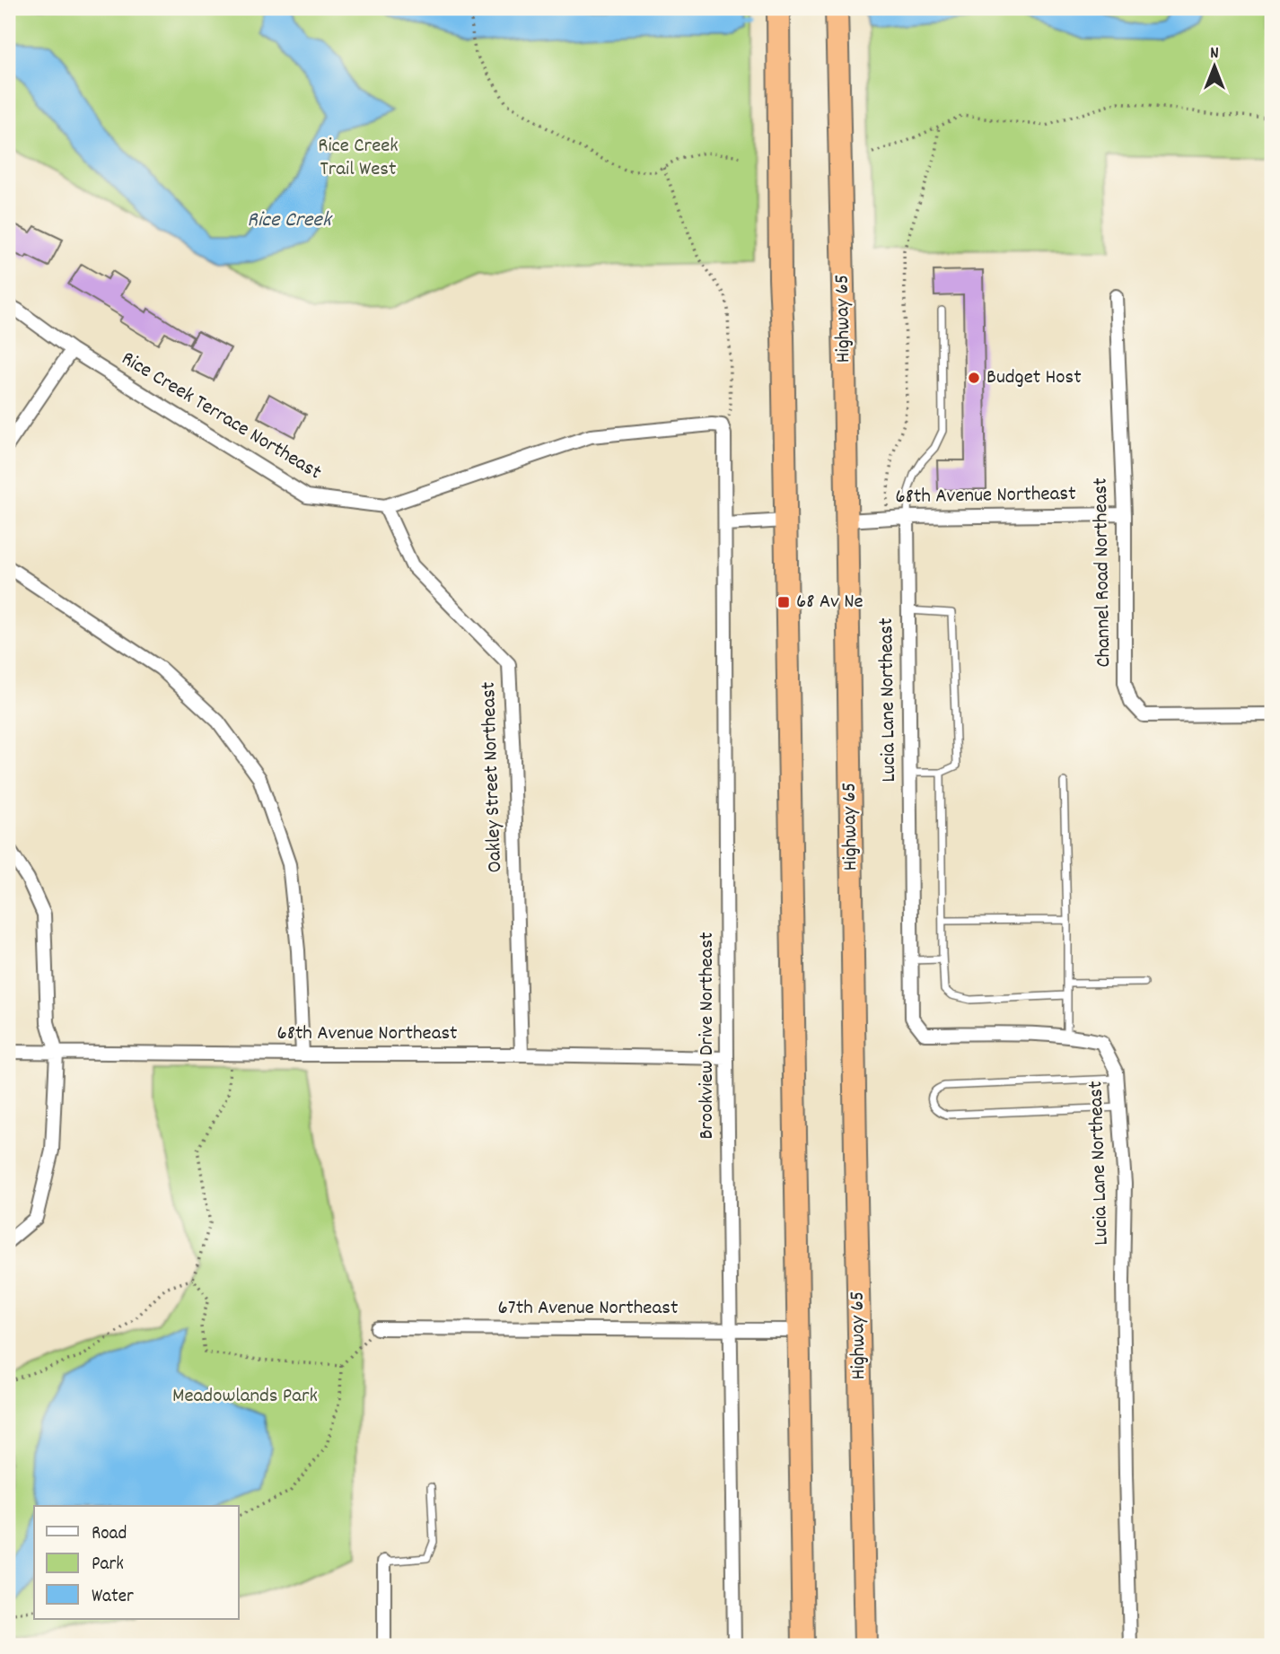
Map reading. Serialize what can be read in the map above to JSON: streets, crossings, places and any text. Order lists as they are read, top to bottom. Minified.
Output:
{"streets":{"highway":["Highway 65"],"street":["Rice Creek Terrace Northeast","68th Avenue Northeast","Channel Road Northeast","Lucia Lane Northeast","Oakley Street Northeast","Brookview Drive Northeast","67th Avenue Northeast"]},"crossings":[["Highway 65","68th Avenue Northeast"],["Rice Creek Terrace Northeast","Oakley Street Northeast"],["Rice Creek Terrace Northeast","Brookview Drive Northeast"],["68th Avenue Northeast","Channel Road Northeast"],["68th Avenue Northeast","Lucia Lane Northeast"],["68th Avenue Northeast","Oakley Street Northeast"],["68th Avenue Northeast","Brookview Drive Northeast"],["Brookview Drive Northeast","67th Avenue Northeast"]],"water":["Rice Creek"],"parks":["Rice Creek Trail West","Meadowlands Park"],"places":{"other":["Budget Host"],"transit":["68 Av Ne"]},"legend":["Road","Park","Water"],"north":"top"}
